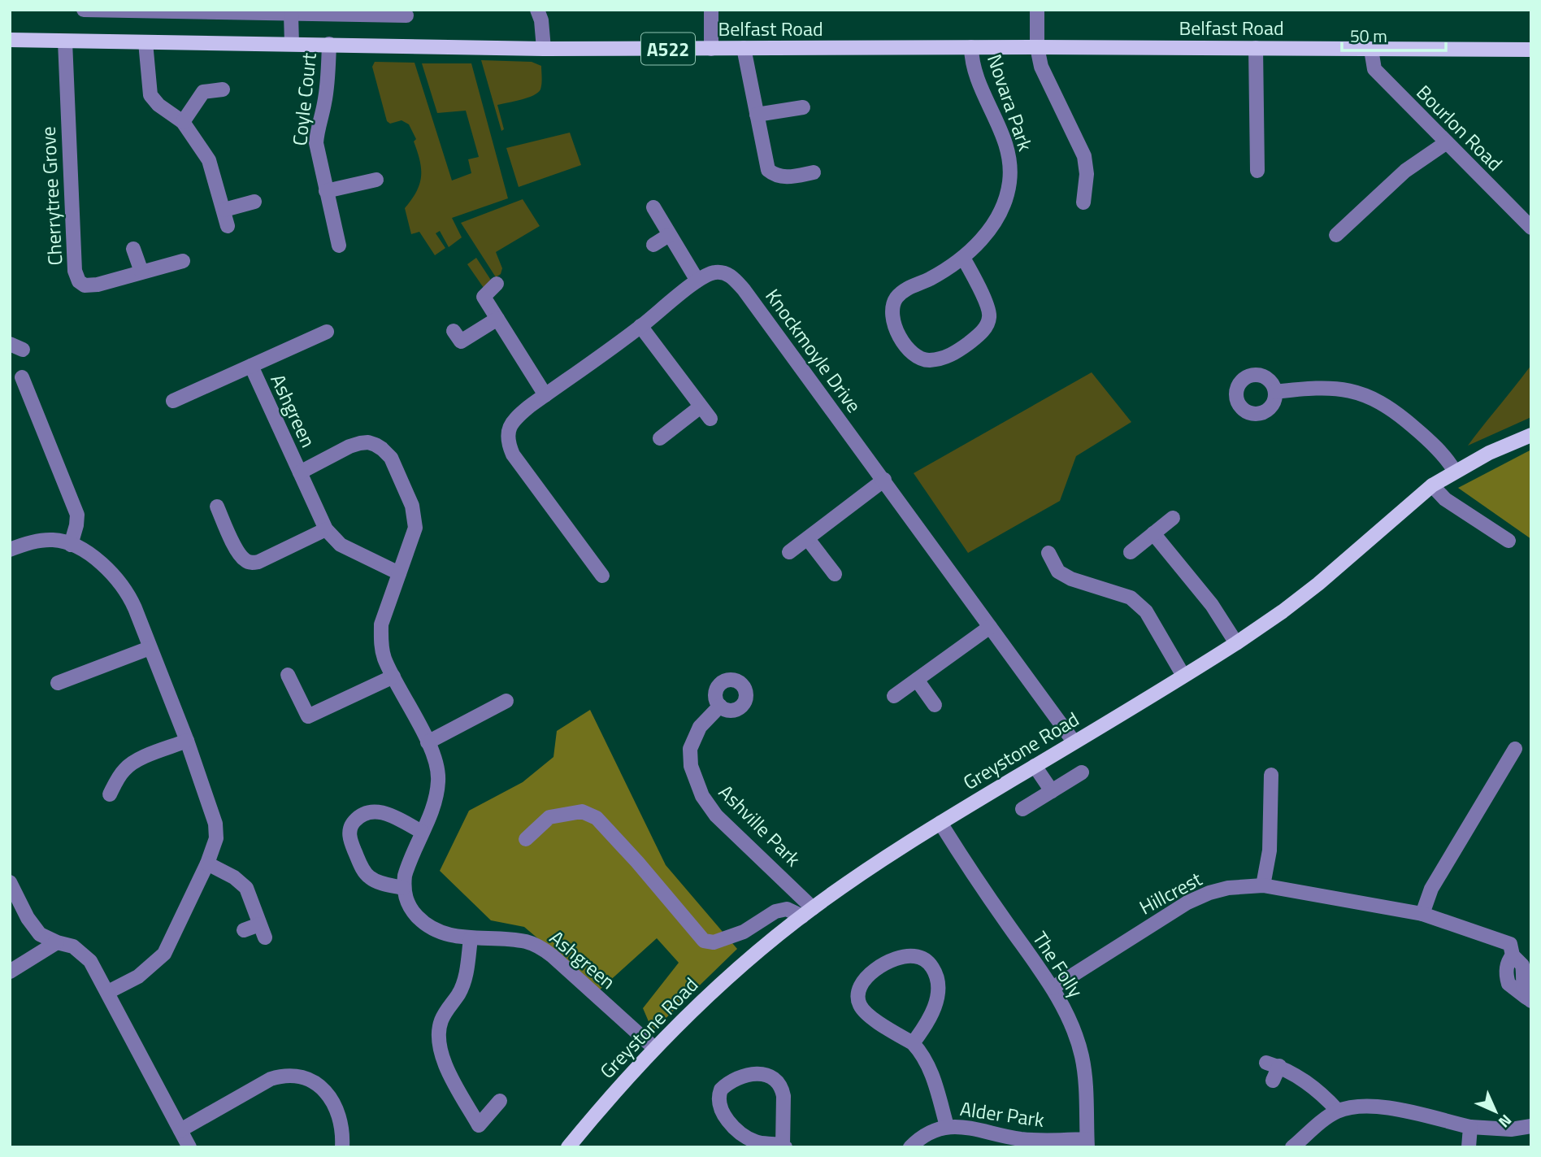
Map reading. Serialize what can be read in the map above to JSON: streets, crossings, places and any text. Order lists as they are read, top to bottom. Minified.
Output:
{"streets":{"main road":["Belfast Road","A522","Greystone Road"],"street":["Coyle Court","Novara Park","Bourlon Road","Cherrytree Grove","Knockmoyle Drive","Ashgreen","Ashville Park","Hillcrest","The Folly","Alder Park"]},"crossings":[["Belfast Road","Coyle Court"],["Belfast Road","Novara Park"],["Belfast Road","Bourlon Road"],["Belfast Road","Cherrytree Grove"],["Knockmoyle Drive","Greystone Road"],["Ashgreen","Greystone Road"],["Greystone Road","Ashville Park"],["Greystone Road","The Folly"],["Hillcrest","The Folly"],["The Folly","Alder Park"]],"scale_bar":"50 m","north":"bottom right"}
